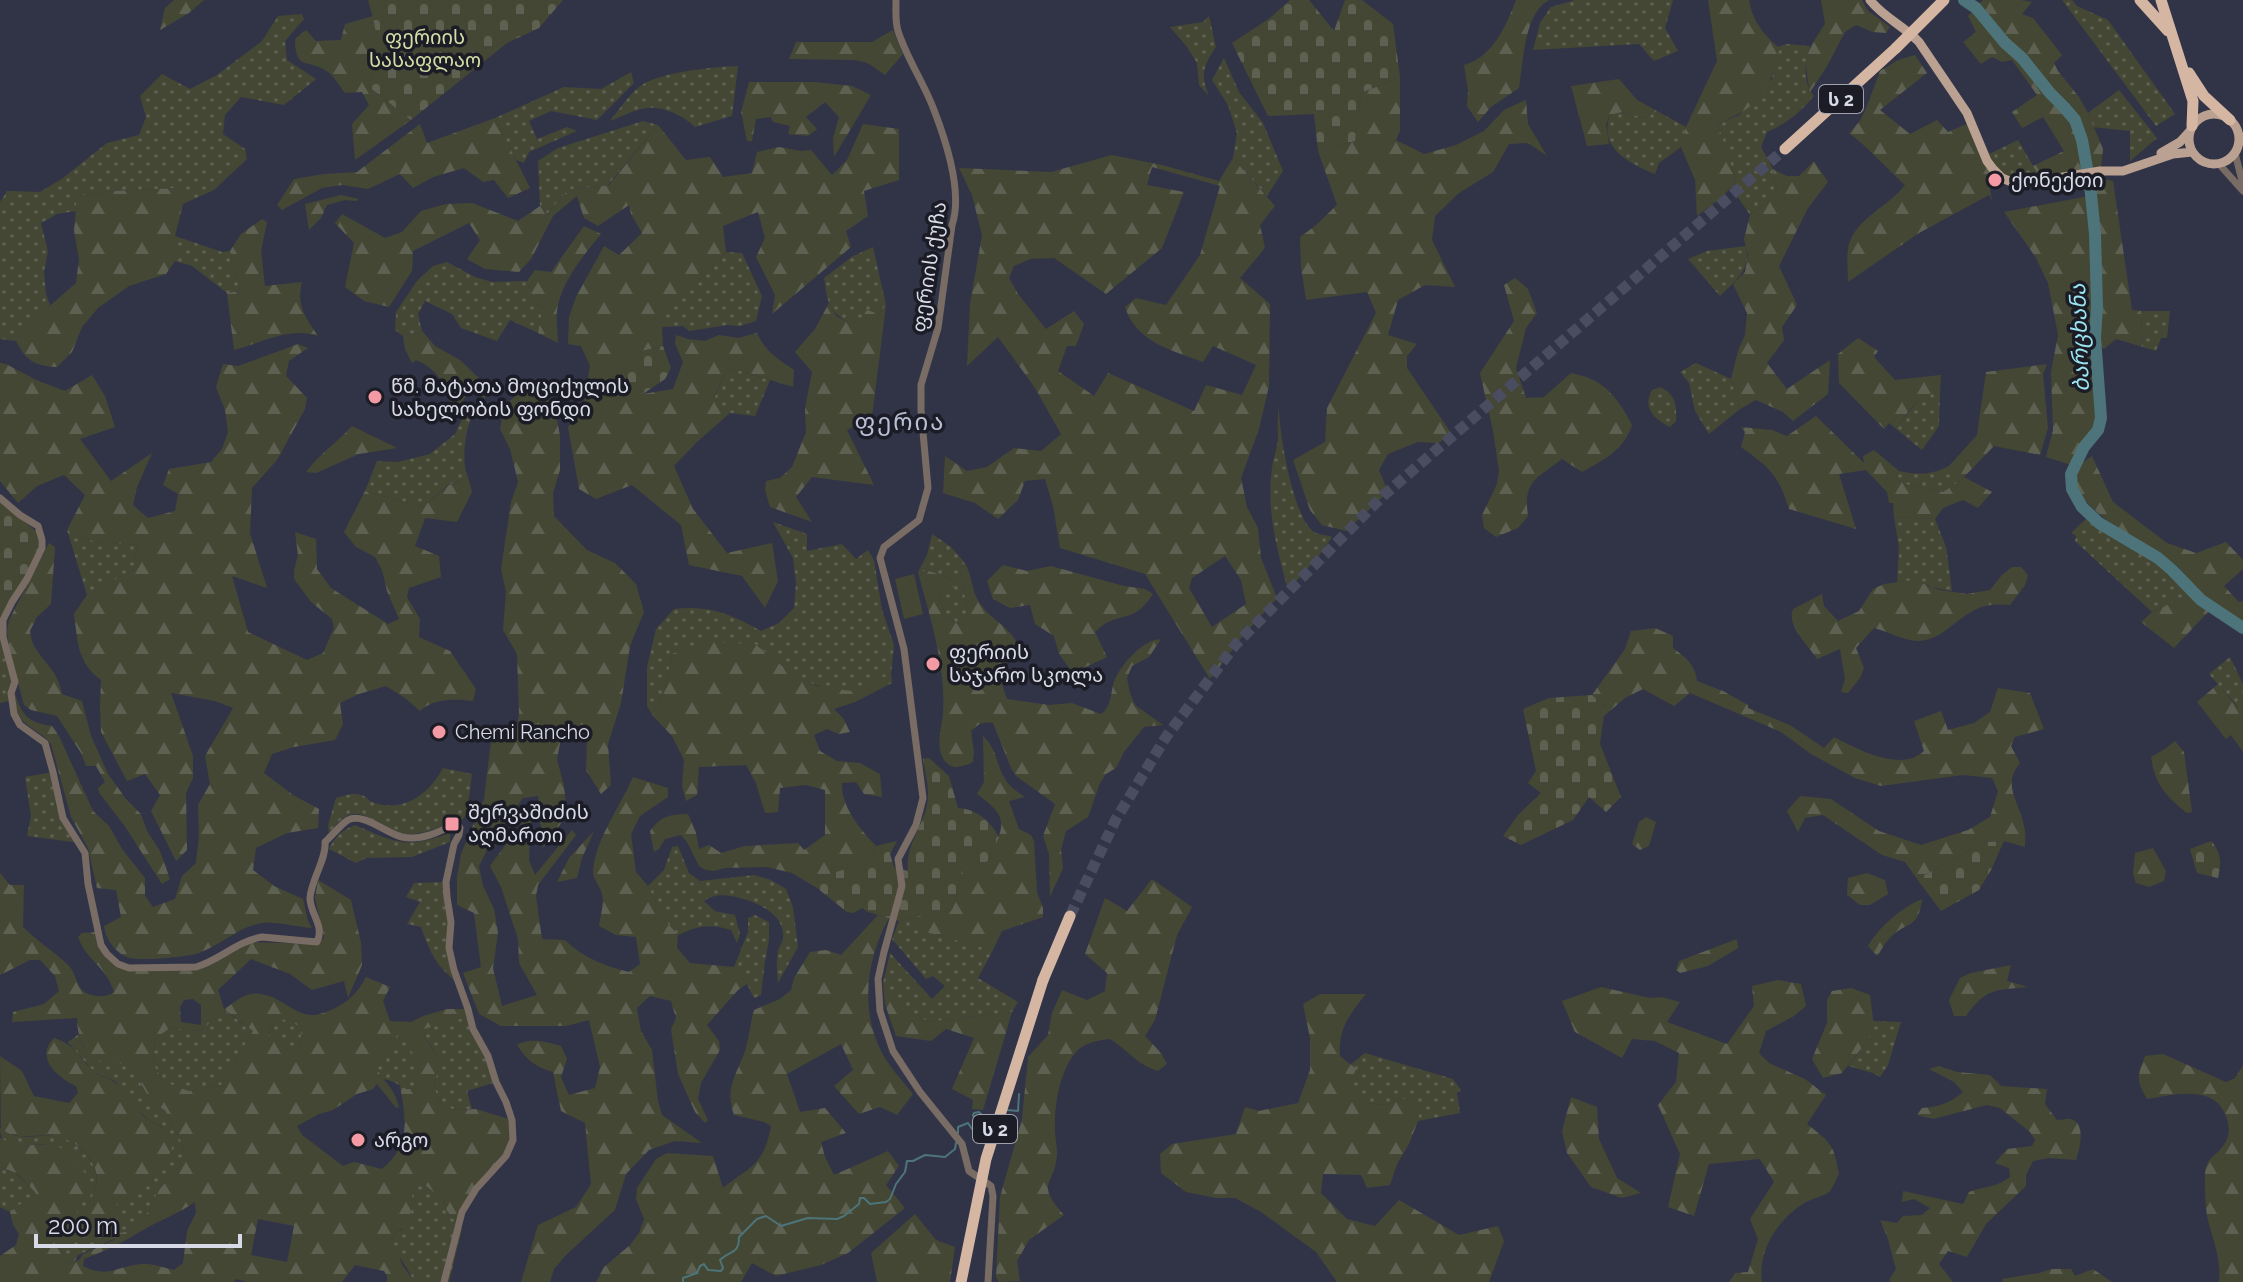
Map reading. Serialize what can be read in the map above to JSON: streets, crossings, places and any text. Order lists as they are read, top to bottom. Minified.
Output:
{"streets":{"highway":["ს 2"],"street":["ფერიის ქუჩა"]},"districts":["ფერია"],"water":["ბარცხანა"],"parks":["ფერიის სასაფლაო"],"places":{"other":["ქონექთი","წმ. მატათა მოციქულის სახელობის ფონდი","ფერიის საჯარო სკოლა","Chemi Rancho","არგო"],"transit":["შერვაშიძის აღმართი"]},"scale_bar":"200 m"}
